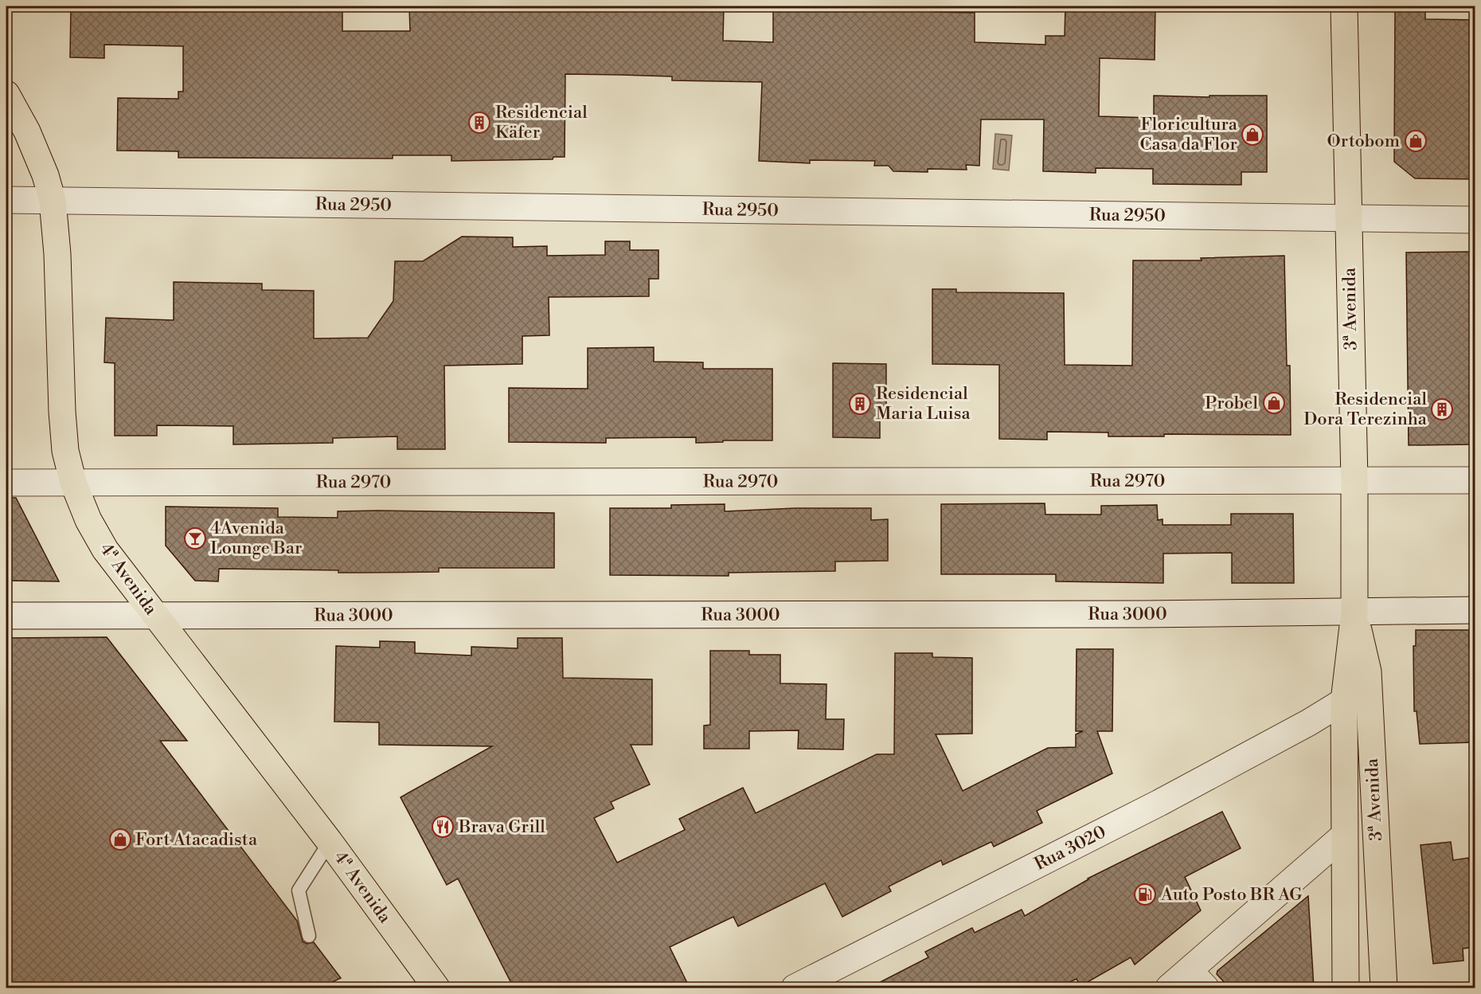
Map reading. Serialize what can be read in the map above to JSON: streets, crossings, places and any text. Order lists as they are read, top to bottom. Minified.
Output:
{"streets":{"main road":["3ª Avenida","4ª Avenida"],"street":["Rua 2950","Rua 2970","Rua 3000","Rua 3020"]},"crossings":[["Rua 2950","3ª Avenida"],["Rua 2950","4ª Avenida"],["3ª Avenida","Rua 2970"],["3ª Avenida","Rua 3000"],["3ª Avenida","Rua 3020"],["Rua 2970","4ª Avenida"],["4ª Avenida","Rua 3000"]],"places":{"building":["Residencial Käfer","Residencial Maria Luisa","Residencial Dora Terezinha"],"shop":["Floricultura Casa da Flor","Ortobom","Probel","Fort Atacadista"],"bar":["4Avenida Lounge Bar"],"restaurant":["Brava Grill"],"fuel station":["Auto Posto BR AG"]}}
